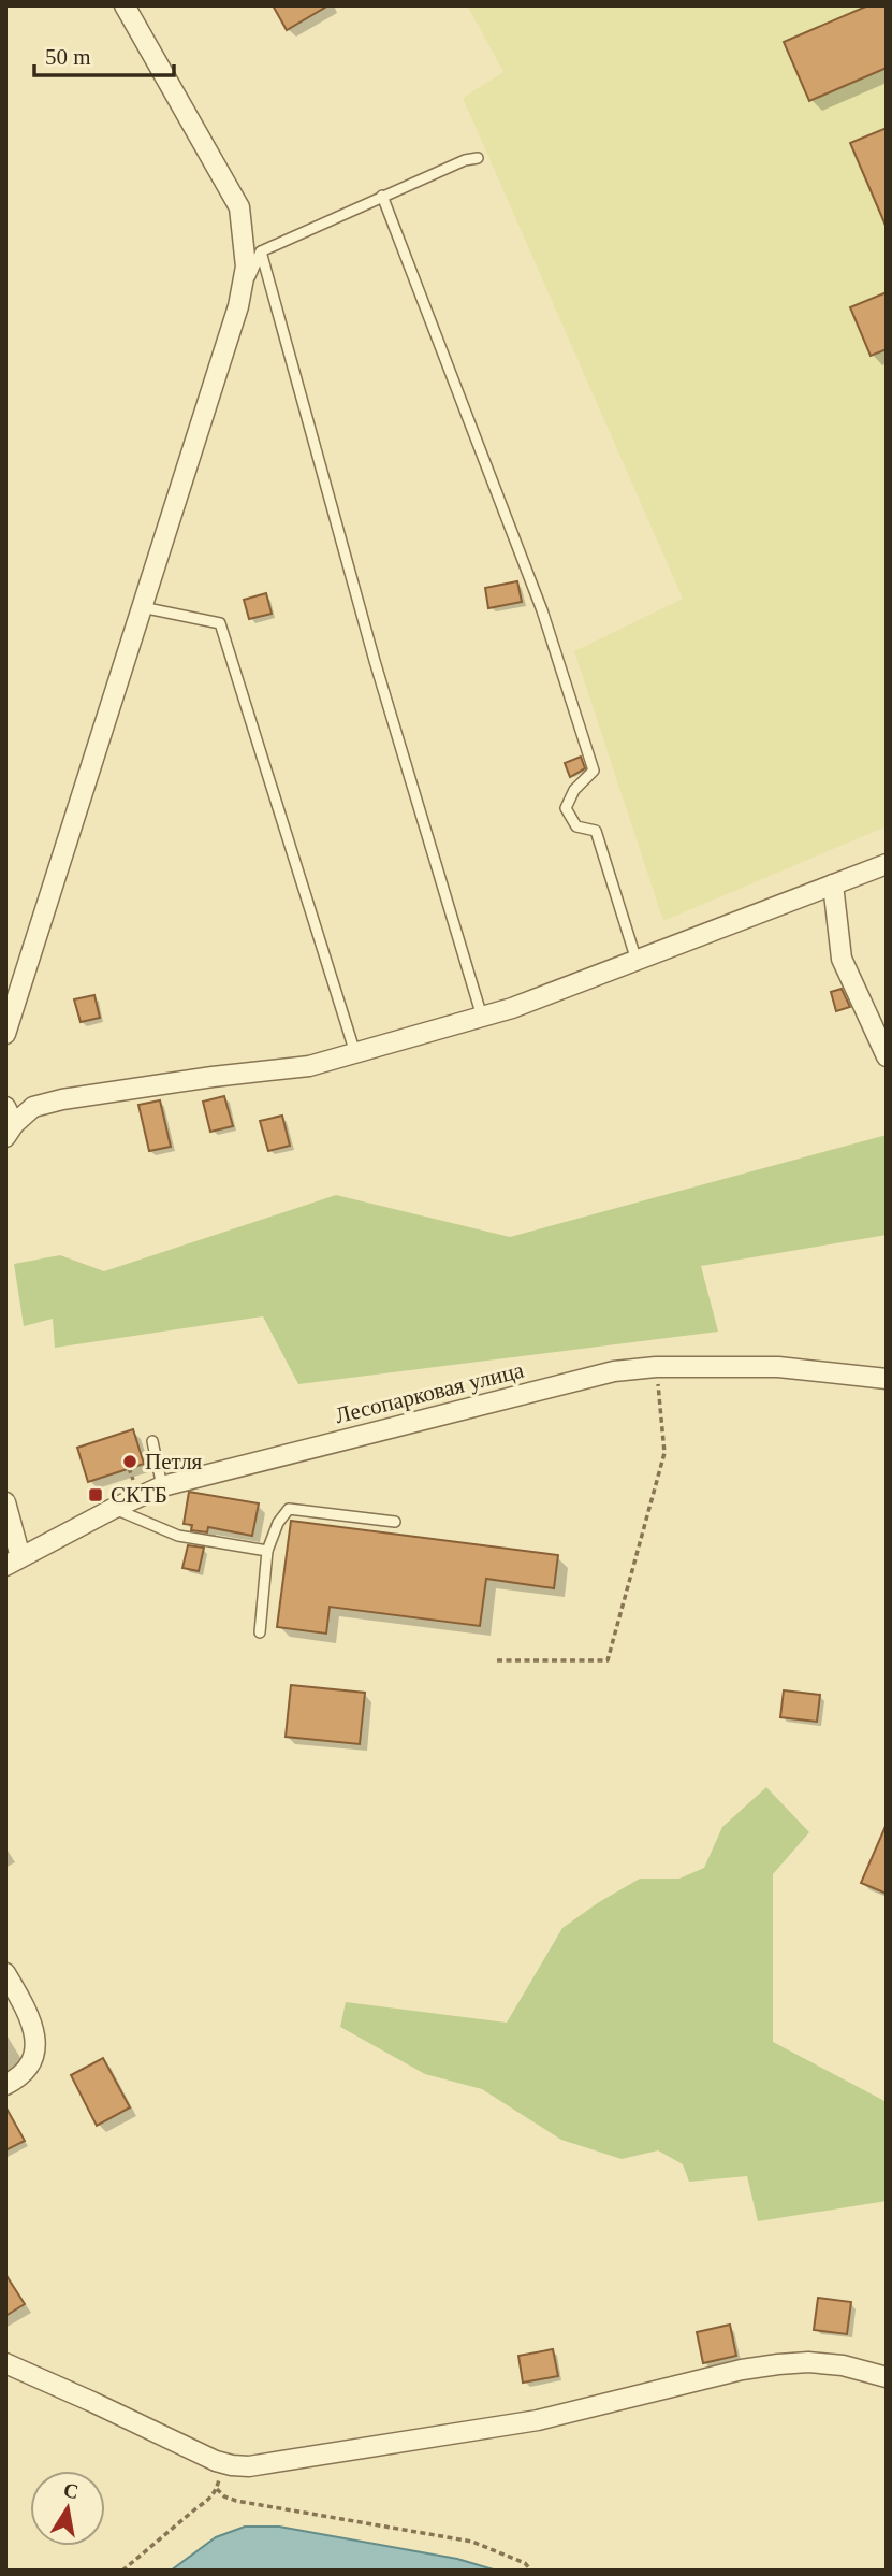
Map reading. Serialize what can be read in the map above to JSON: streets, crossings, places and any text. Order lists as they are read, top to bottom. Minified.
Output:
{"streets":{"street":["Лесопарковая улица"]},"places":{"other":["Петля"],"transit":["СКТБ"]},"scale_bar":"50 m","north":"top"}
